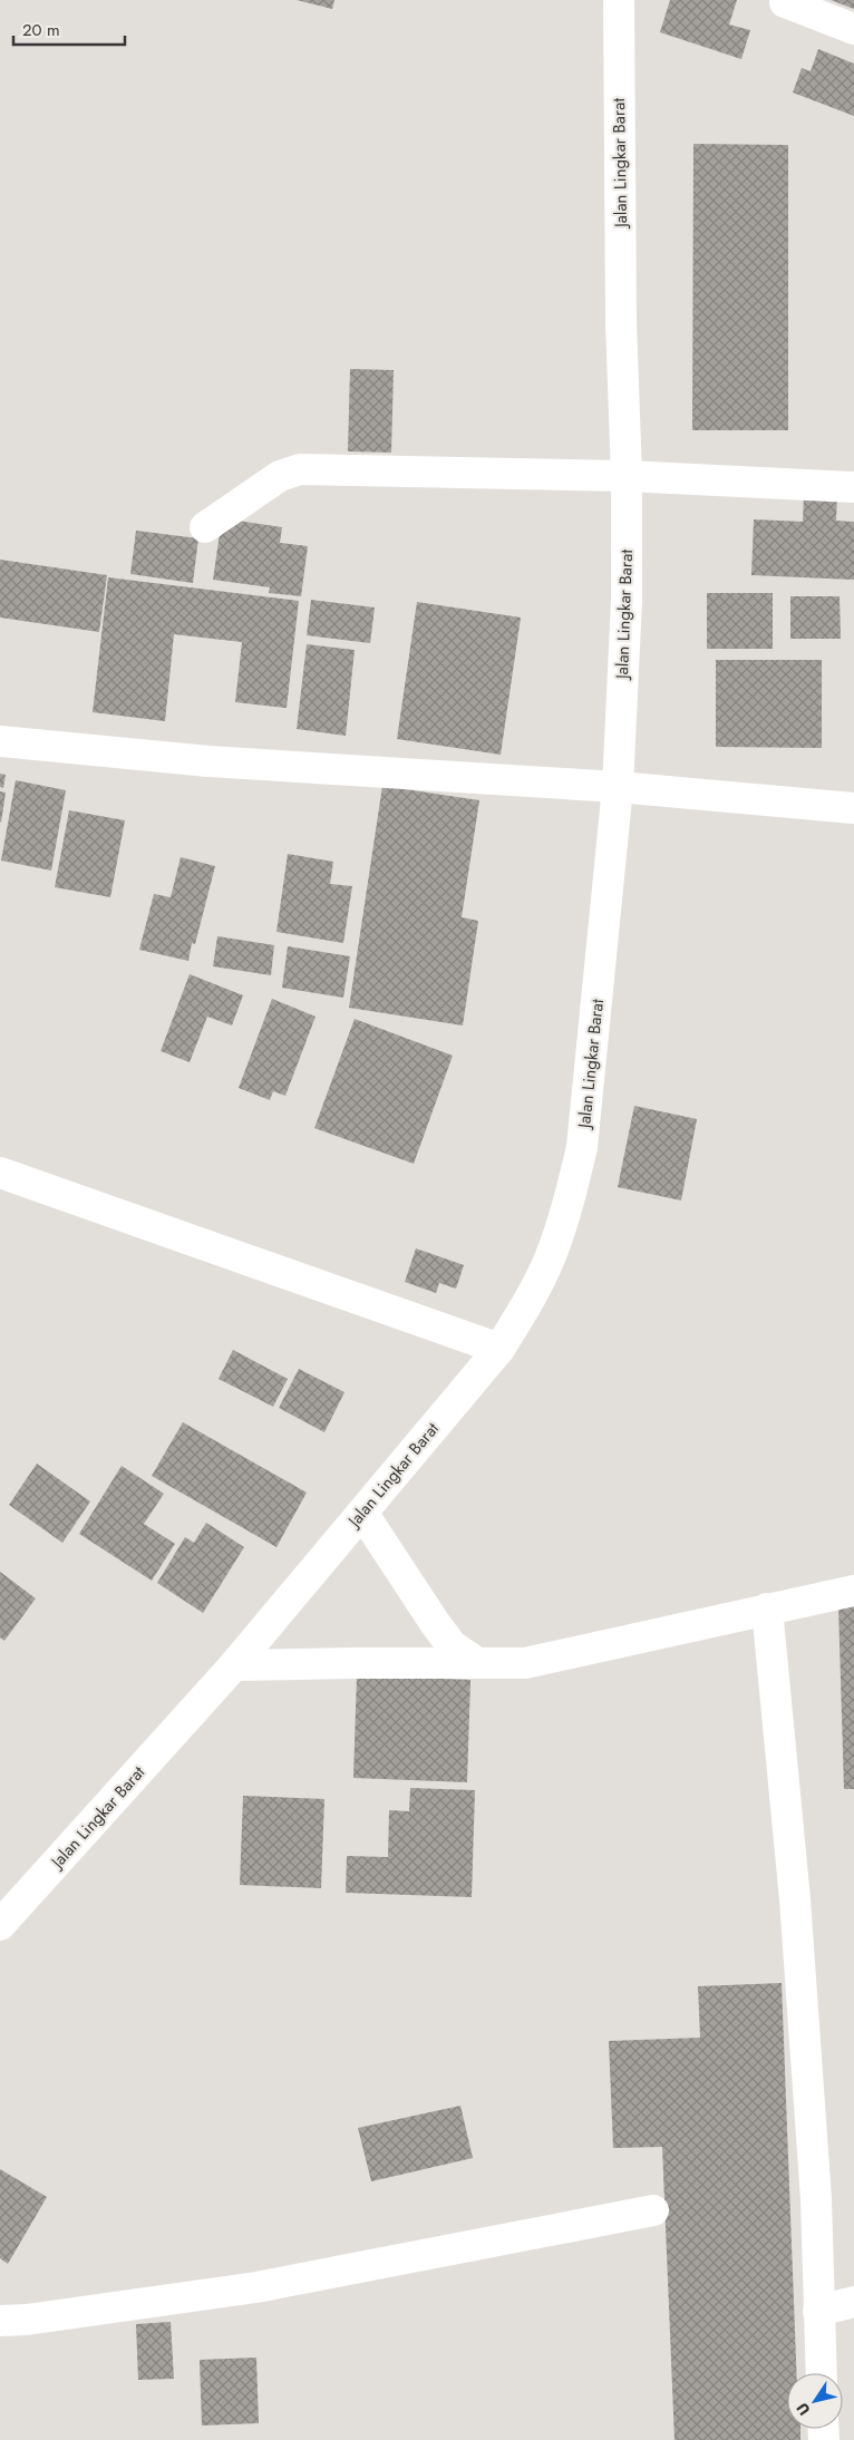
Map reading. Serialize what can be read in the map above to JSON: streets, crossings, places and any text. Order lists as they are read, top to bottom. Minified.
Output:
{"streets":{"main road":["Jalan Lingkar Barat"]},"scale_bar":"20 m","north":"bottom left"}
